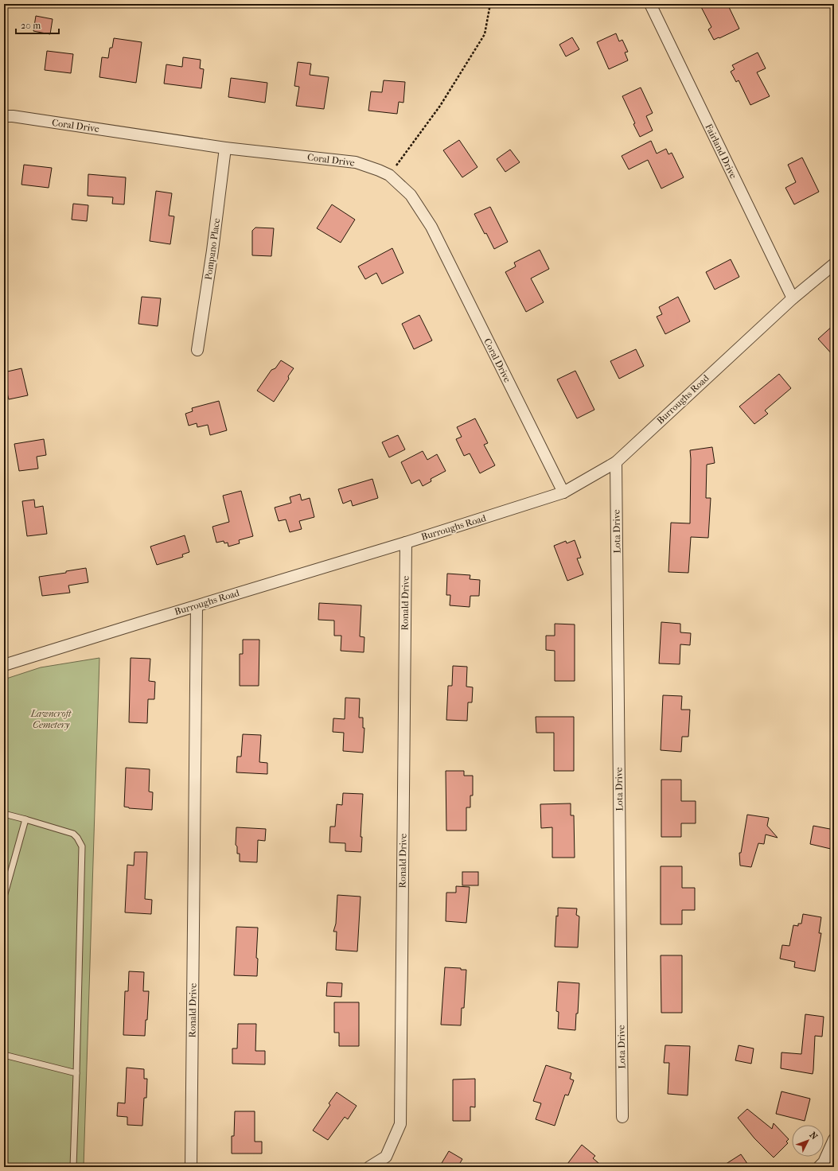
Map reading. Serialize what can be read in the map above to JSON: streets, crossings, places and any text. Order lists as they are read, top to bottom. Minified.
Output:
{"streets":{"street":["Coral Drive","Fairland Drive","Pompano Place","Burroughs Road","Lota Drive","Ronald Drive"]},"crossings":[["Coral Drive","Pompano Place"],["Coral Drive","Burroughs Road"],["Fairland Drive","Burroughs Road"],["Burroughs Road","Lota Drive"],["Burroughs Road","Ronald Drive"]],"parks":["Lawncroft Cemetery"],"scale_bar":"20 m","north":"top right"}
